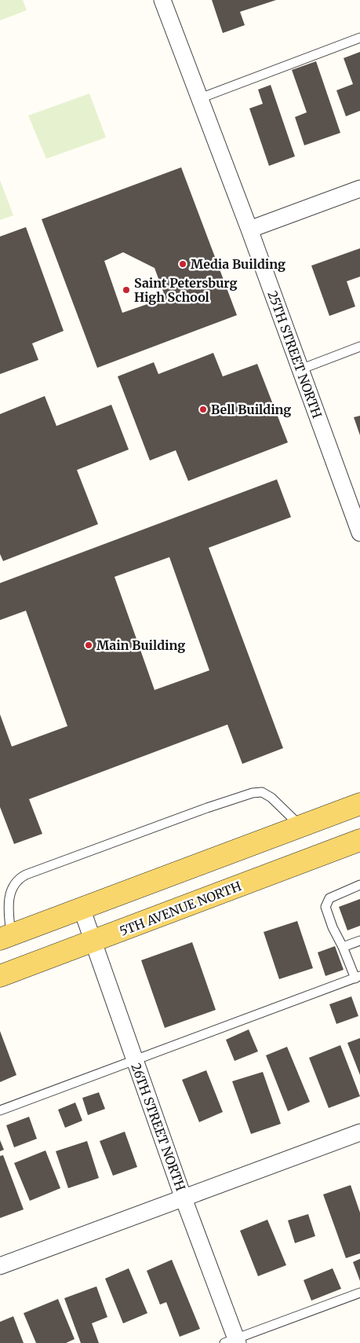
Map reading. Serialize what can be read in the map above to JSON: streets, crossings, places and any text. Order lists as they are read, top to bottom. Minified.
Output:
{"streets":{"main road":["5TH AVENUE NORTH"],"street":["25TH STREET NORTH","26TH STREET NORTH"]},"crossings":[["5TH AVENUE NORTH","26TH STREET NORTH"]],"places":["Media Building","Saint Petersburg High School","Bell Building","Main Building"]}
